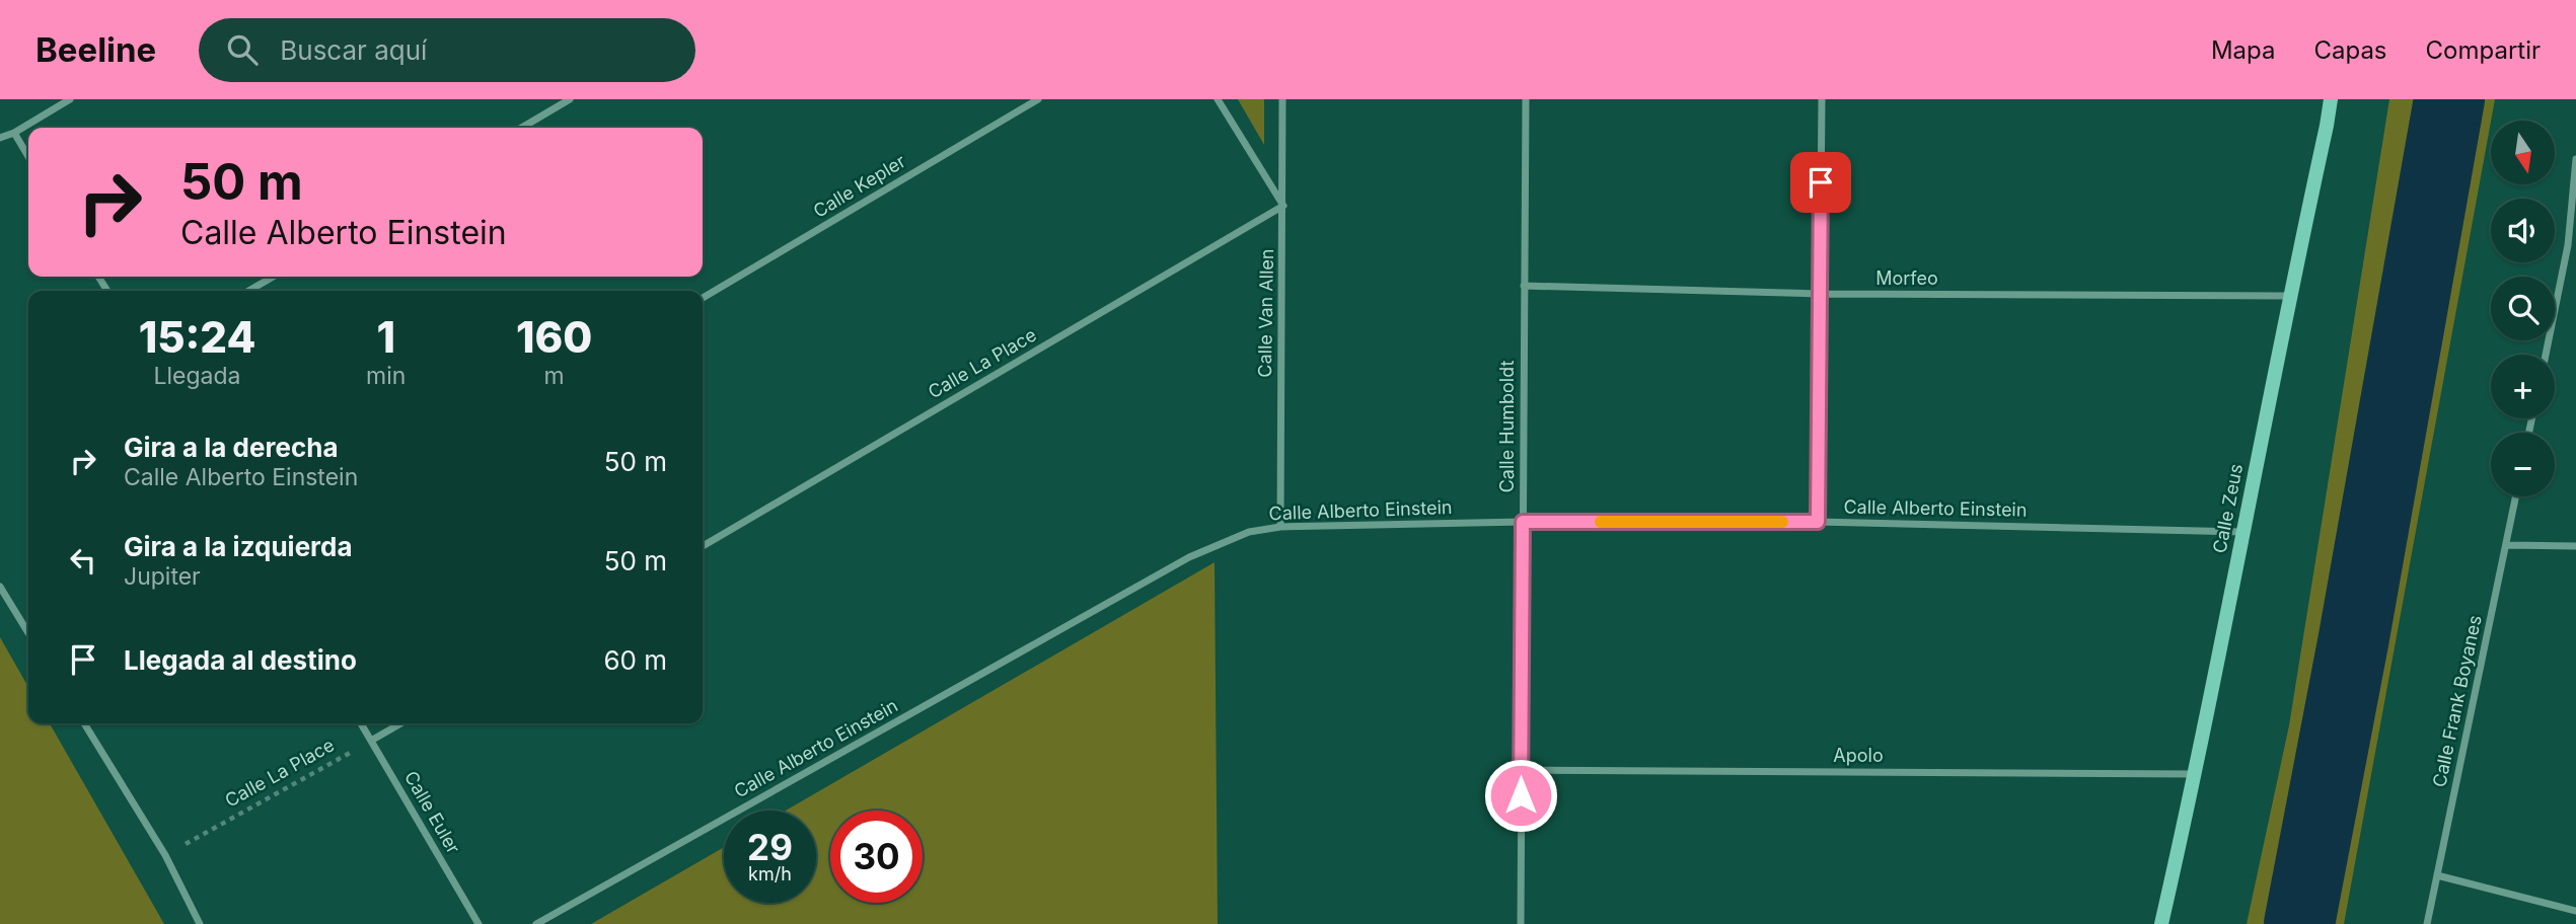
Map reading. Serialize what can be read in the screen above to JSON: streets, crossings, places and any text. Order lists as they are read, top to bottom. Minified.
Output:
{"streets":{"street":["Calle Kepler","Morfeo","Calle Van Allen","Calle La Place","Calle Humboldt","Calle Alberto Einstein","Calle Zeus","Calle Frank Boyanes","Apolo","Calle Euler"]},"crossings":[["Morfeo","Calle Humboldt"],["Morfeo","Calle Zeus"],["Calle Van Allen","Calle La Place"],["Calle Van Allen","Calle Alberto Einstein"],["Calle La Place","Calle Euler"],["Calle Humboldt","Calle Alberto Einstein"],["Calle Humboldt","Apolo"],["Calle Alberto Einstein","Calle Zeus"],["Calle Zeus","Apolo"]],"north":"bottom","page":{"header":"Beeline","search":"Buscar aquí","nav":["Mapa","Capas","Compartir"],"map_buttons":["+","−"],"turn":["50 m","Calle Alberto Einstein"],"eta":["15:24","Llegada","1","min","160","m"],"list":[{"name":"Gira a la derecha","note":"Calle Alberto Einstein","value":"50 m"},{"name":"Gira a la izquierda","note":"Jupiter","value":"50 m"},{"name":"Llegada al destino","value":"60 m"}],"speed":"29 km/h","limit":"30"}}
